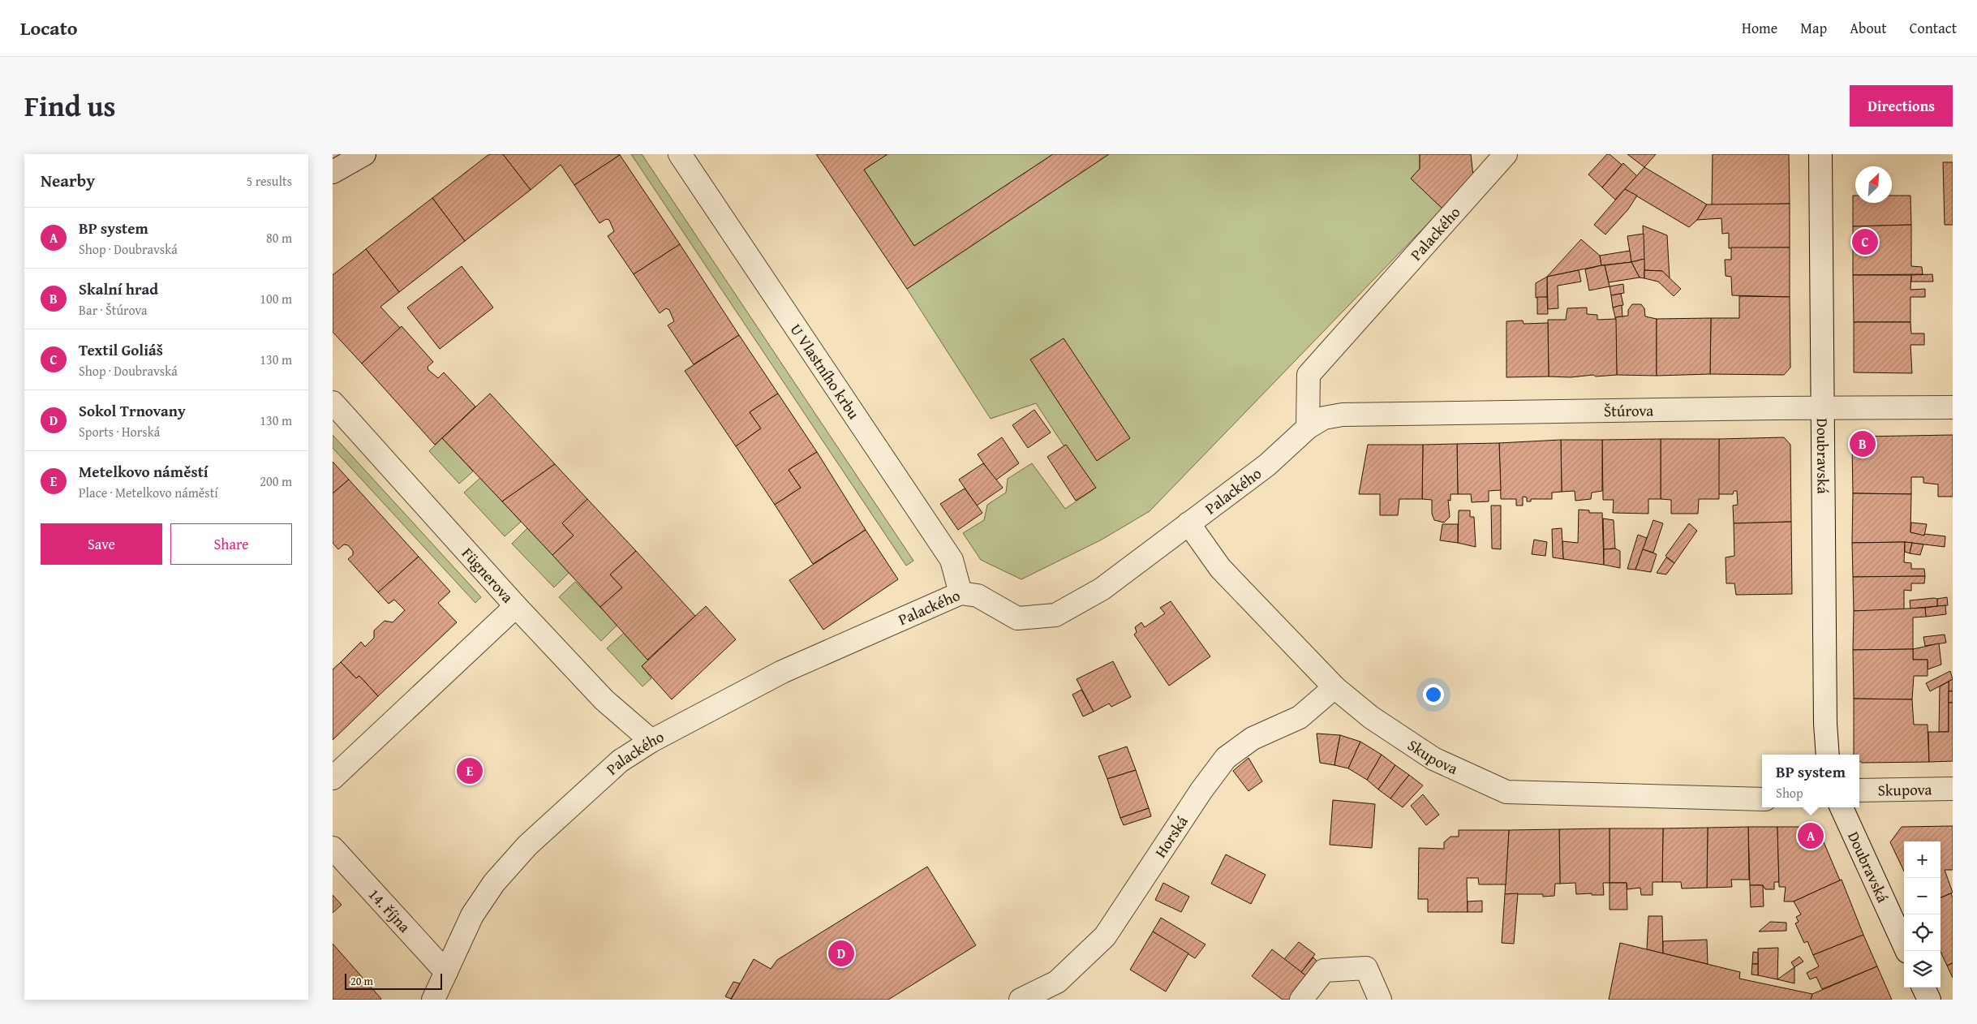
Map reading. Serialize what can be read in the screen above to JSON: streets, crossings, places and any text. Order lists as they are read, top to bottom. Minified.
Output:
{"streets":{"street":["Palackého","U Vlastního krbu","Štúrova","Doubravská","Fügnerova","Skupova","Horská","14. října"]},"crossings":[["Palackého","U Vlastního krbu"],["Palackého","Štúrova"],["Palackého","Fügnerova"],["Palackého","Skupova"],["Palackého","14. října"],["Štúrova","Doubravská"],["Skupova","Horská"]],"scale_bar":"20 m","north":"top right","page":{"header":"Locato","nav":["Home","Map","About","Contact"],"title":"Find us","buttons":["Directions",["Save","Share"]],"heading":["Nearby","5 results"],"list":[{"mark":"A","name":"BP system","note":"Shop · Doubravská","value":"80 m"},{"mark":"B","name":"Skalní hrad","note":"Bar · Štúrova","value":"100 m"},{"mark":"C","name":"Textil Goliáš","note":"Shop · Doubravská","value":"130 m"},{"mark":"D","name":"Sokol Trnovany","note":"Sports · Horská","value":"130 m"},{"mark":"E","name":"Metelkovo náměstí","note":"Place · Metelkovo náměstí","value":"200 m"}],"pins":["C","B","E","A","D"],"popup":["BP system","Shop"],"map_buttons":["+","−"],"scale":"20 m"}}
